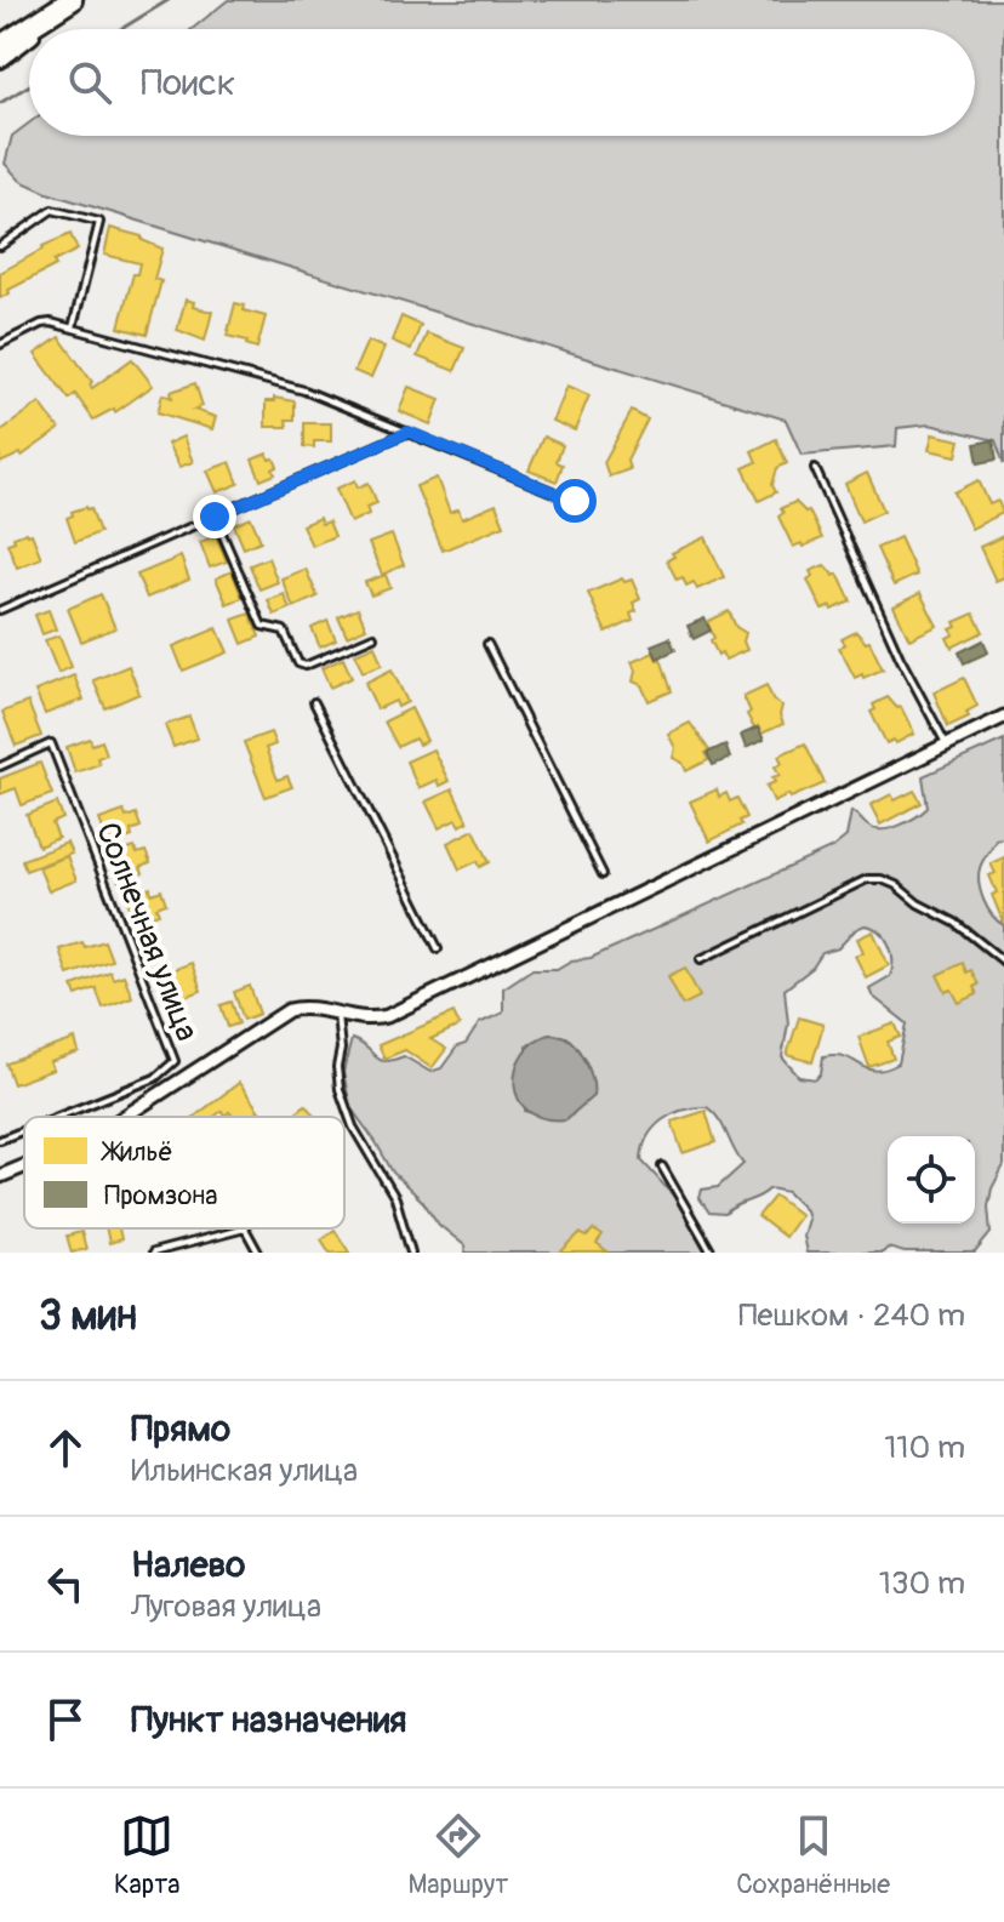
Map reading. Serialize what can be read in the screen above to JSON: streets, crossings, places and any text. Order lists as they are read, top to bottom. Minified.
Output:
{"streets":{"lane":["Солнечная улица"]},"legend":["Жильё","Промзона"],"page":{"search":"Поиск","heading":["3 мин","Пешком · 240 m"],"list":[["Прямо","Ильинская улица","110 m"],["Налево","Луговая улица","130 m"],"Пункт назначения"],"nav":["Карта","Маршрут","Сохранённые"]}}
